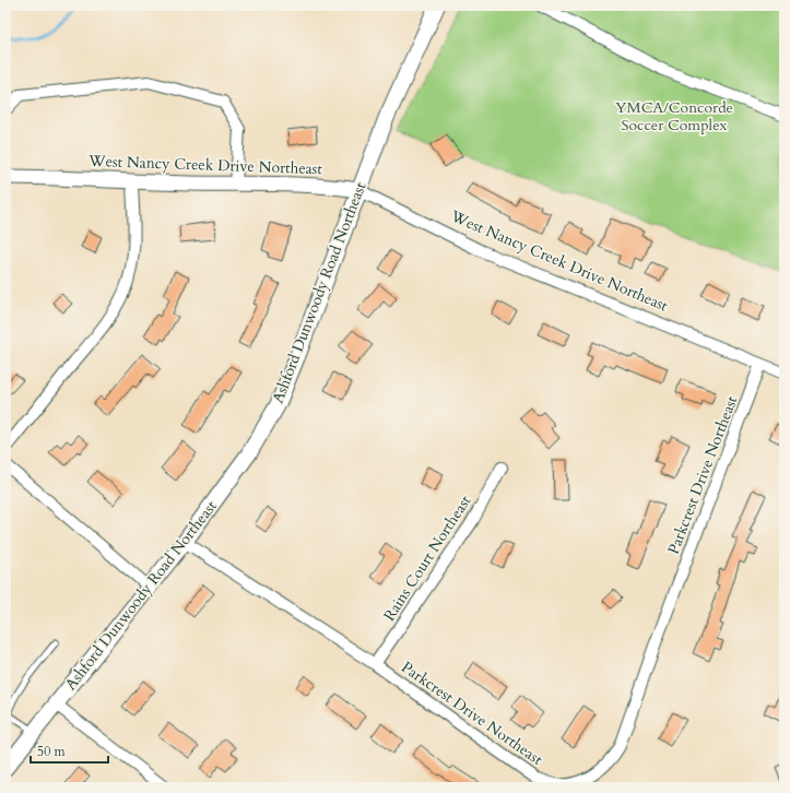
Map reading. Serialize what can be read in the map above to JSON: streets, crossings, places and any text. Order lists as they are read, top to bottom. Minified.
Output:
{"streets":{"main road":["Ashford Dunwoody Road Northeast"],"street":["West Nancy Creek Drive Northeast","Parkcrest Drive Northeast","Rains Court Northeast"]},"crossings":[["West Nancy Creek Drive Northeast","Ashford Dunwoody Road Northeast"],["West Nancy Creek Drive Northeast","Parkcrest Drive Northeast"],["Ashford Dunwoody Road Northeast","Parkcrest Drive Northeast"],["Parkcrest Drive Northeast","Rains Court Northeast"]],"parks":["YMCA/Concorde Soccer Complex"],"scale_bar":"50 m"}
